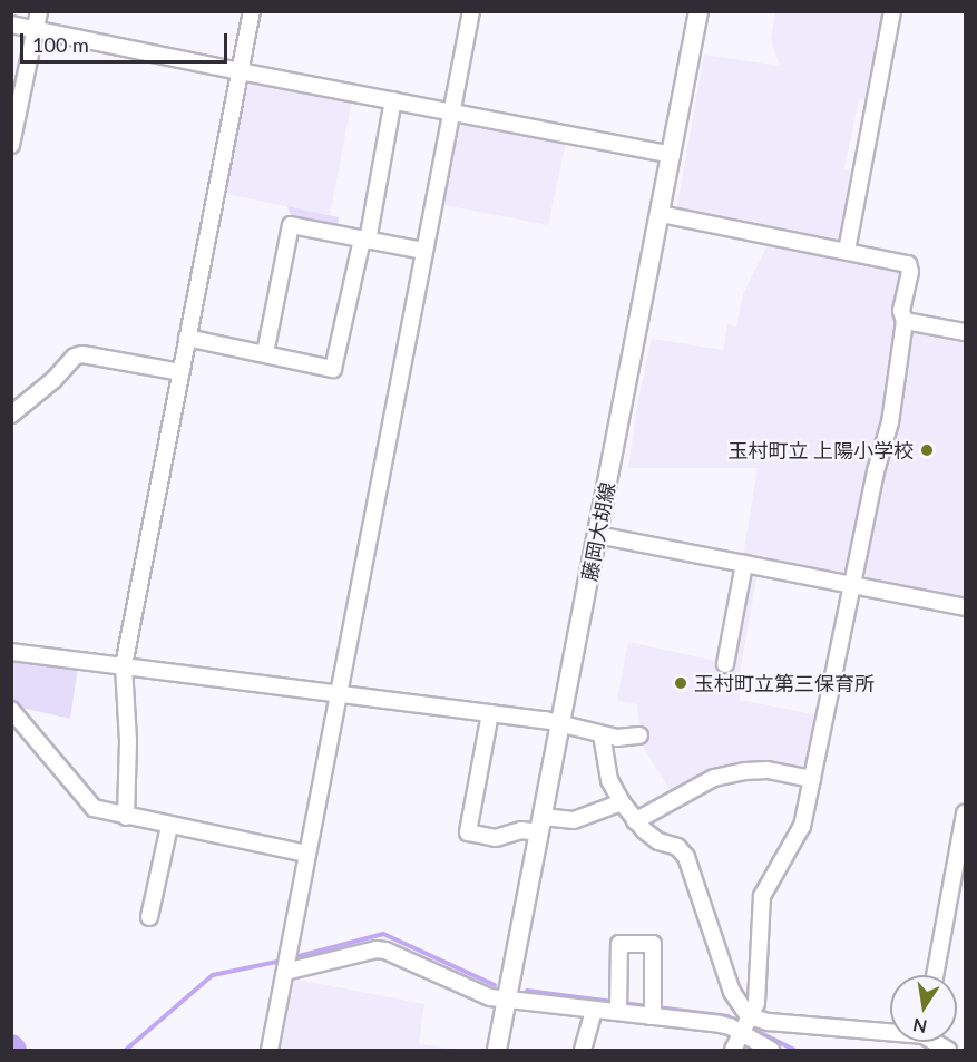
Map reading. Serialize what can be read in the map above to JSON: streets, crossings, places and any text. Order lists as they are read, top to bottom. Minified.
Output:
{"streets":{"main road":["藤岡大胡線"]},"places":["玉村町立 上陽小学校","玉村町立第三保育所"],"scale_bar":"100 m","north":"bottom"}
